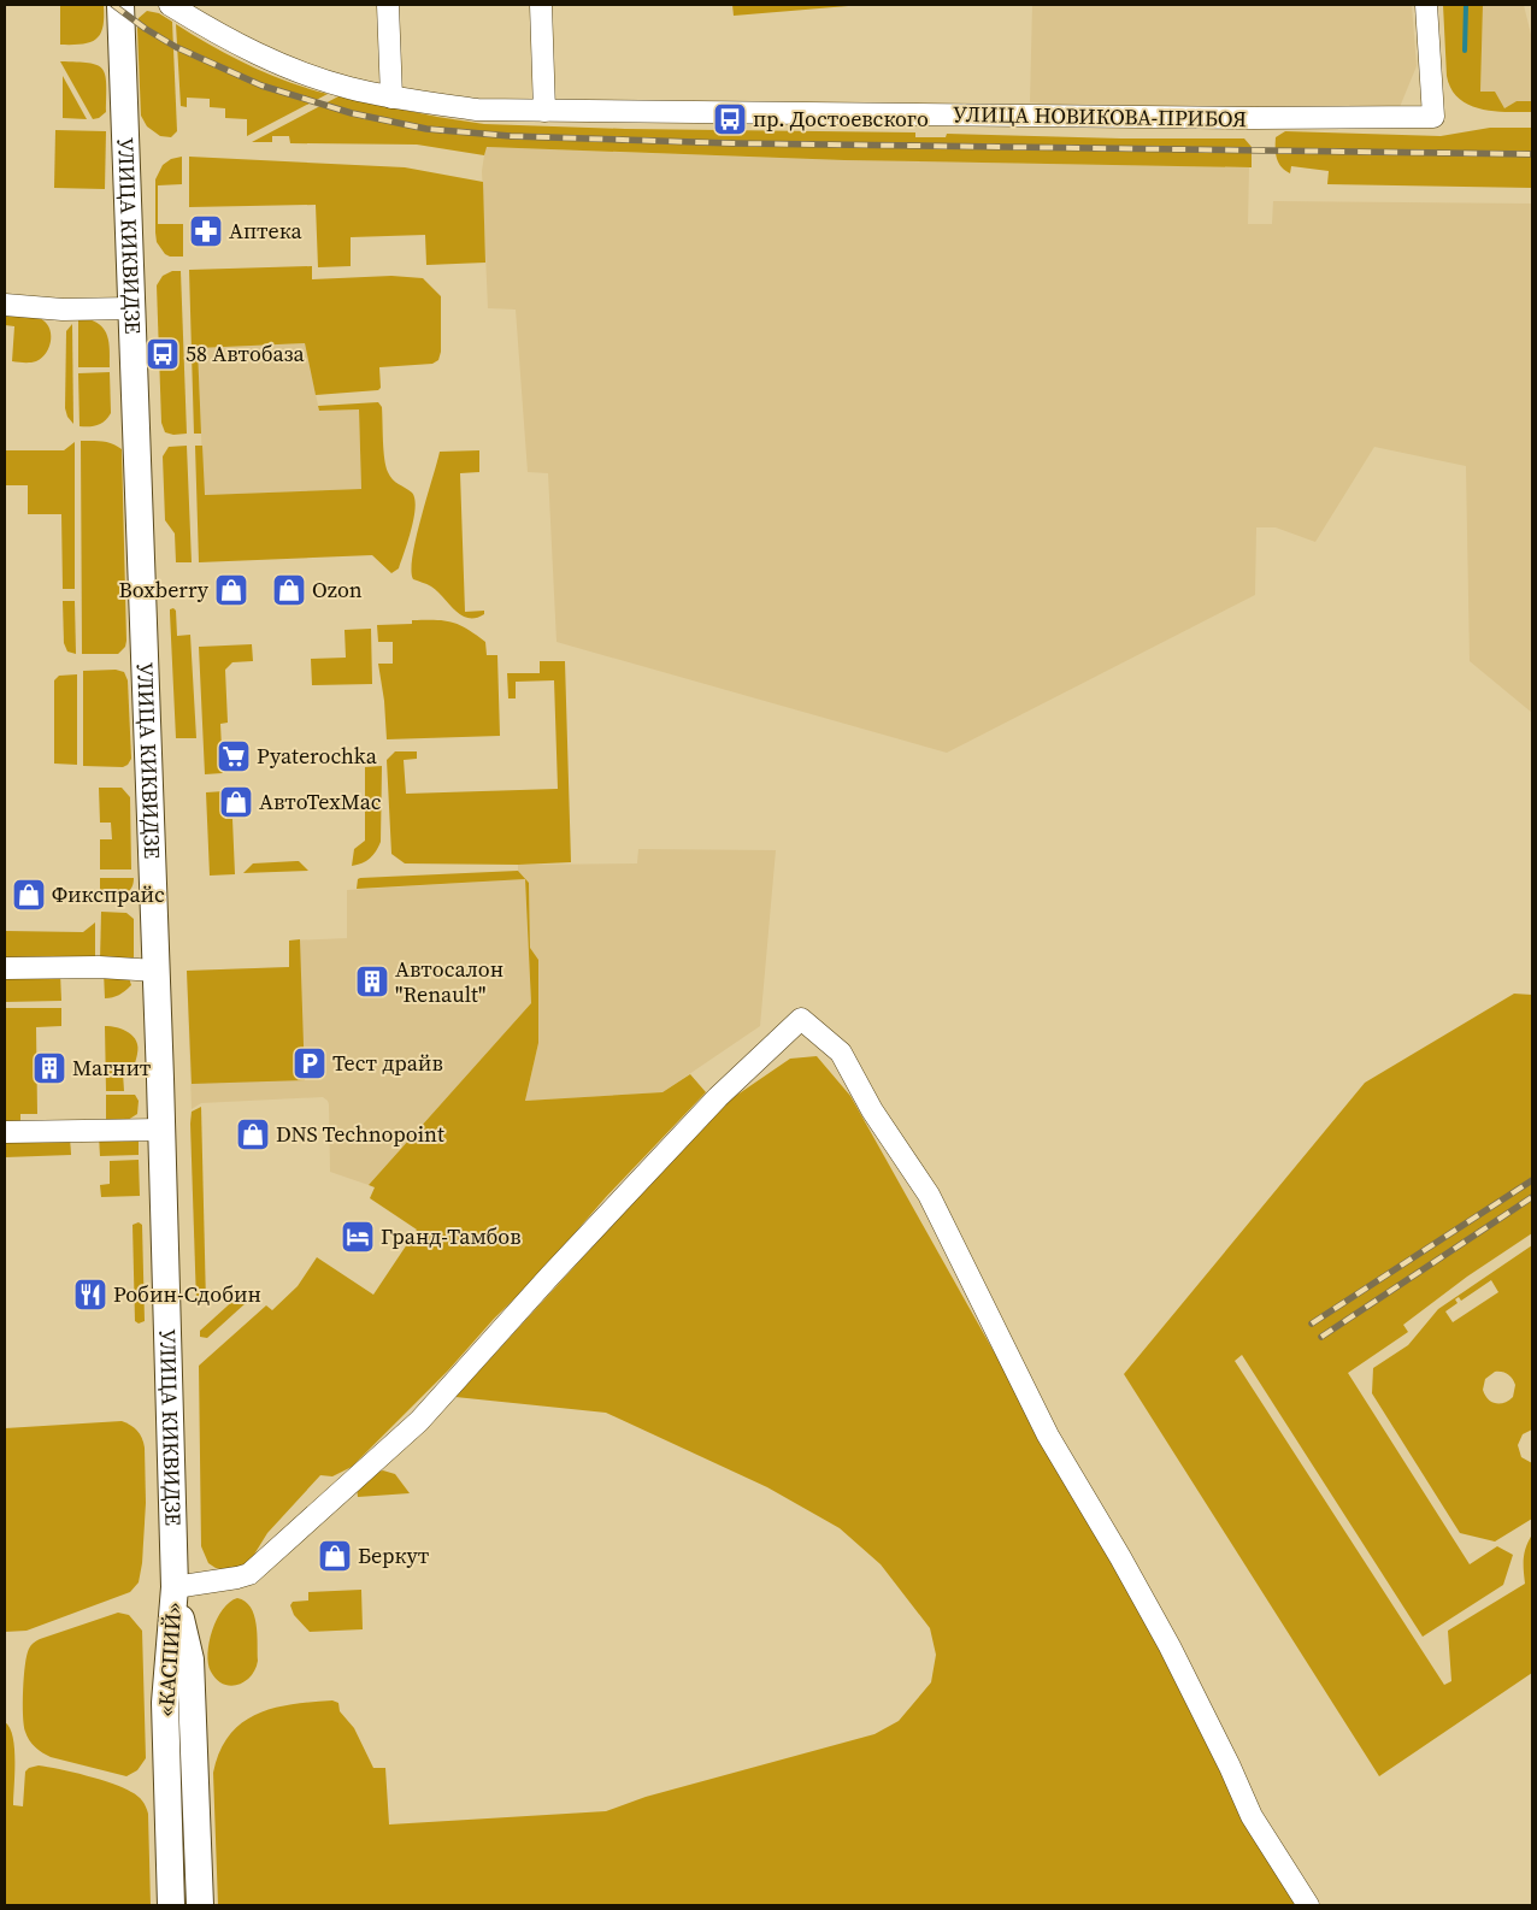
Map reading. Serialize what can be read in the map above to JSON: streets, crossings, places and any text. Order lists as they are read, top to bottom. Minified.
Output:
{"streets":{"main road":["УЛИЦА КИКВИДЗЕ","«КАСПИЙ»"],"street":["УЛИЦА НОВИКОВА-ПРИБОЯ"]},"crossings":[["УЛИЦА КИКВИДЗЕ","«КАСПИЙ»"]],"places":{"bus stop":["пр. Достоевского","58 Автобаза"],"pharmacy":["Аптека"],"shop":["Boxberry","Ozon","АвтоТехМас","Фикспрайс","DNS Technopoint","Беркут"],"supermarket":["Pyaterochka"],"building":["Автосалон \"Renault\"","Магнит"],"parking":["Тест драйв"],"hotel":["Гранд-Тамбов"],"restaurant":["Робин-Сдобин"]}}
